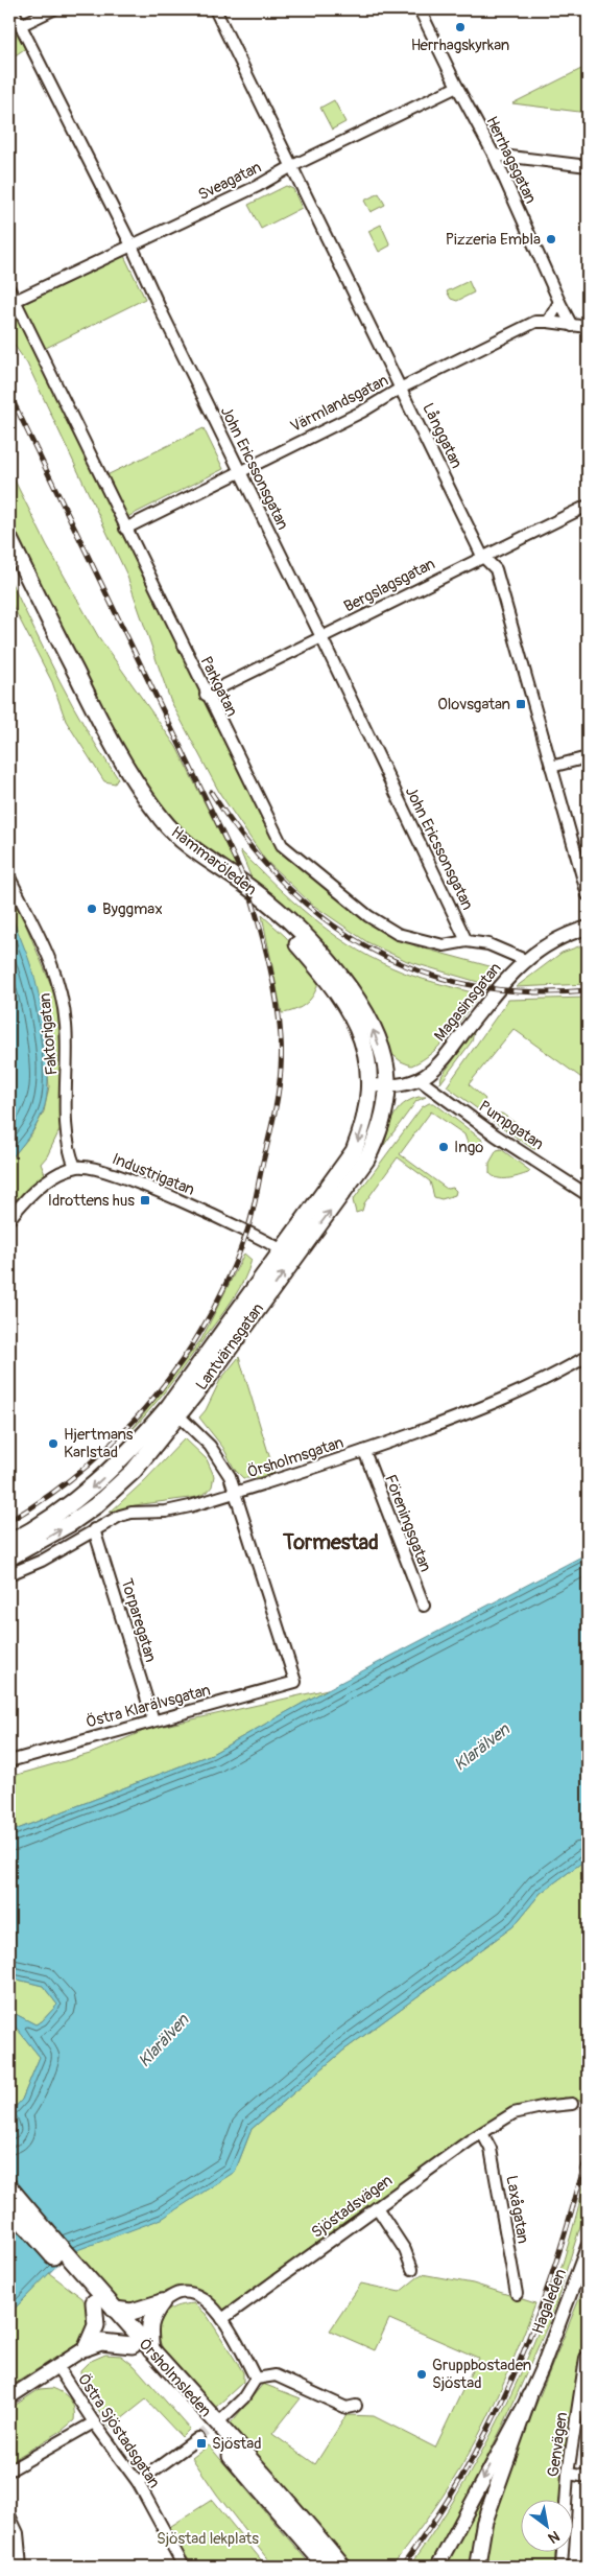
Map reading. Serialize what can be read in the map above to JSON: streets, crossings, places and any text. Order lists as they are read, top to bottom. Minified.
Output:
{"streets":{"main road":["Hammaröleden","Lantvärnsgatan","Örsholmsleden"],"street":["Herrhagsgatan","Sveagatan","Värmlandsgatan","Långgatan","John Ericssonsgatan","Bergslagsgatan","Parkgatan","Magasinsgatan","Faktorigatan","Pumpgatan","Industrigatan","Örsholmsgatan","Föreningsgatan","Torparegatan","Östra Klarälvsgatan","Sjöstadsvägen","Laxågatan","Hagaleden","Östra Sjöstadsgatan","Genvägen"]},"crossings":[["Herrhagsgatan","Sveagatan"],["Sveagatan","Långgatan"],["Sveagatan","John Ericssonsgatan"],["Sveagatan","Parkgatan"],["Värmlandsgatan","Långgatan"],["Värmlandsgatan","John Ericssonsgatan"],["Värmlandsgatan","Parkgatan"],["Långgatan","Bergslagsgatan"],["John Ericssonsgatan","Bergslagsgatan"],["John Ericssonsgatan","Parkgatan"],["Bergslagsgatan","Parkgatan"],["Parkgatan","Magasinsgatan"],["Hammaröleden","Magasinsgatan"],["Hammaröleden","Lantvärnsgatan"],["Magasinsgatan","Pumpgatan"],["Magasinsgatan","Lantvärnsgatan"],["Faktorigatan","Industrigatan"],["Industrigatan","Lantvärnsgatan"],["Örsholmsgatan","Föreningsgatan"],["Örsholmsgatan","Torparegatan"],["Örsholmsgatan","Östra Klarälvsgatan"],["Torparegatan","Östra Klarälvsgatan"],["Sjöstadsvägen","Laxågatan"]],"one_way":["Hagaleden"],"districts":["Tormestad"],"water":["Klarälven"],"parks":["Sjöstad lekplats"],"places":{"other":["Herrhagskyrkan","Pizzeria Embla","Byggmax","Ingo","Hjertmans Karlstad","Gruppbostaden Sjöstad"],"transit":["Olovsgatan","Idrottens hus","Sjöstad"]},"north":"bottom right"}
